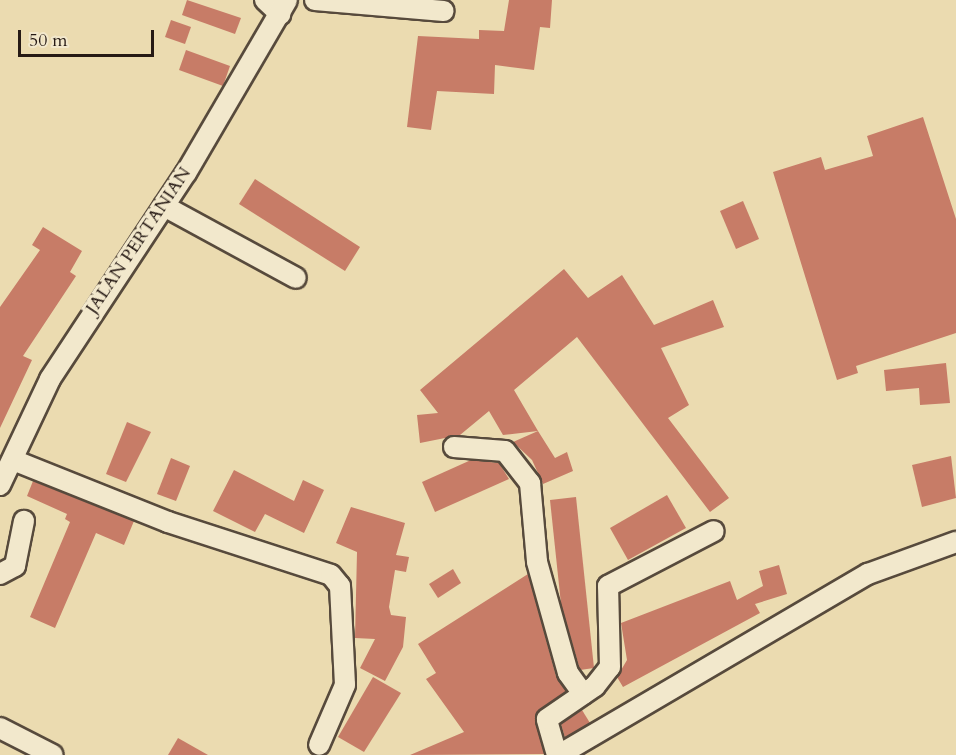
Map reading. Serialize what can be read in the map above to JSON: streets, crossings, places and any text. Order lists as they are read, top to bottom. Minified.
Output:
{"streets":{"street":["JALAN PERTANIAN"]},"scale_bar":"50 m"}
